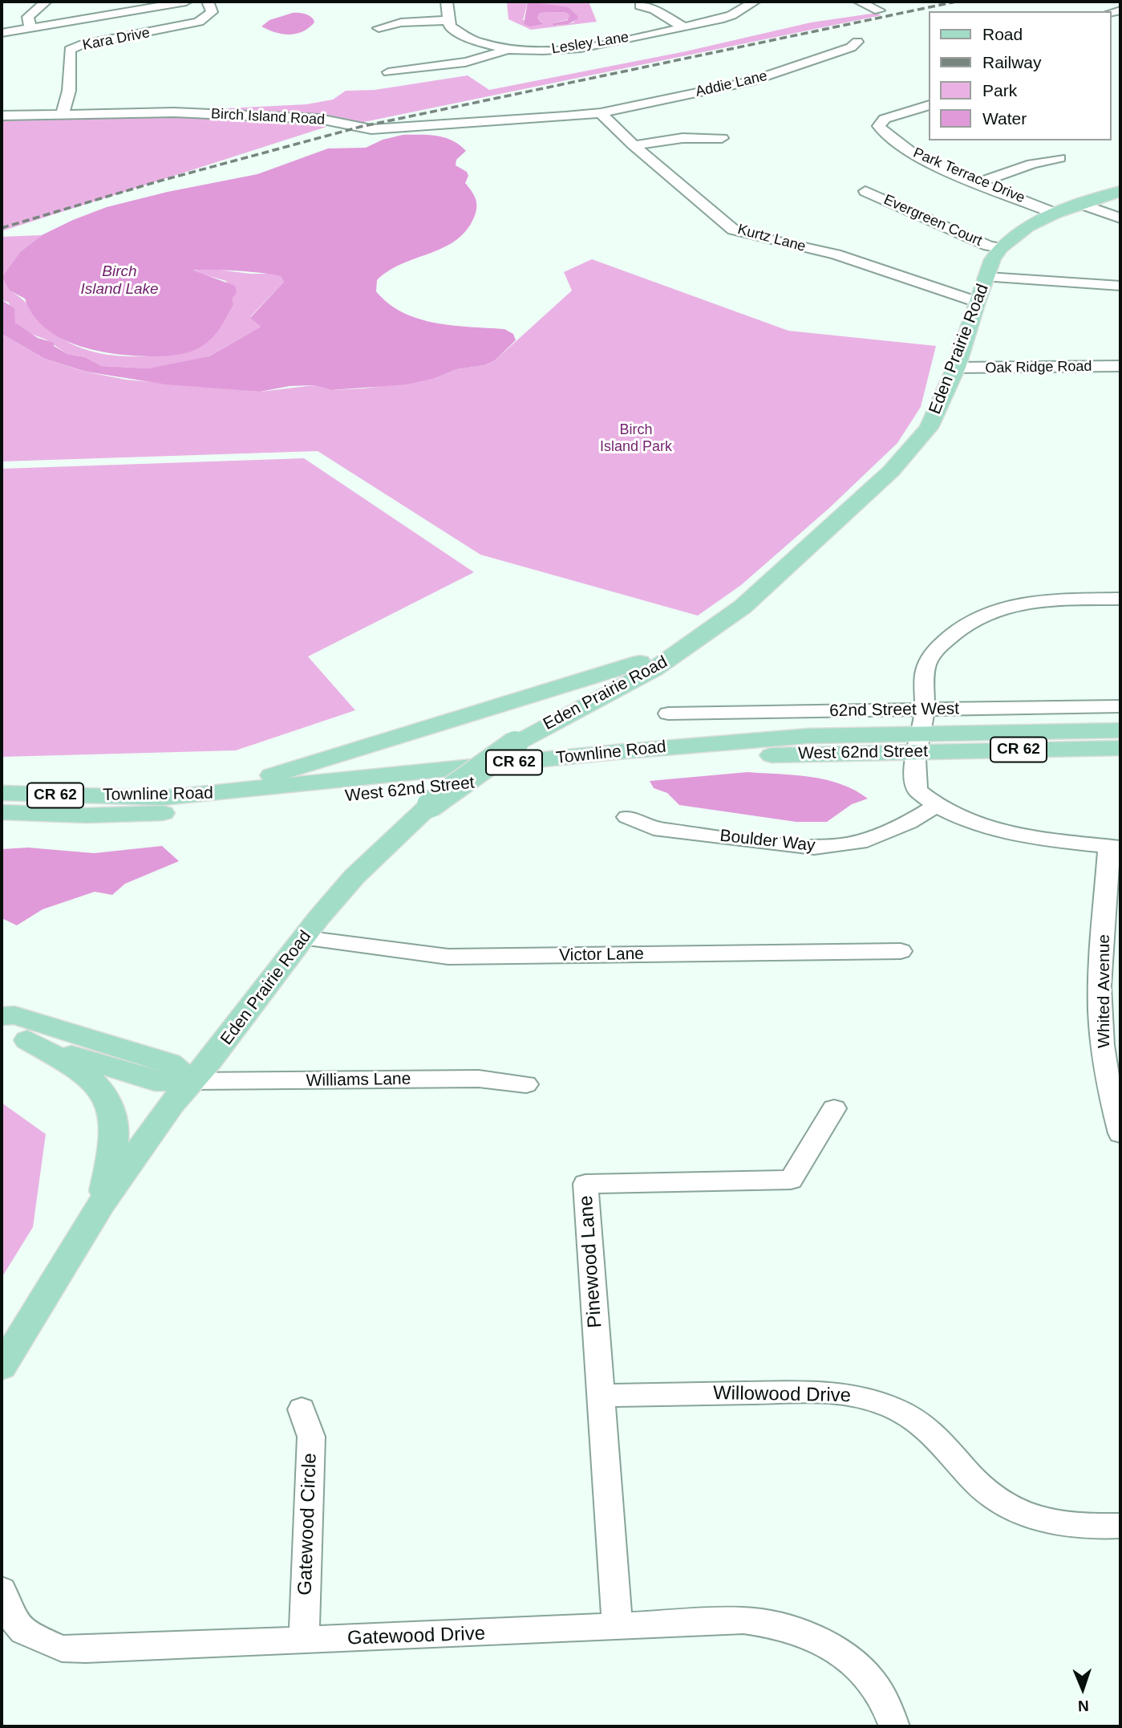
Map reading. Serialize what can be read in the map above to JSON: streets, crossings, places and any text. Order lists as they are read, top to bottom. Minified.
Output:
{"streets":{"main road":["Eden Prairie Road","CR 62","Townline Road","West 62nd Street"],"street":["Kara Drive","Lesley Lane","Addie Lane","Birch Island Road","Park Terrace Drive","Evergreen Court","Kurtz Lane","Oak Ridge Road","62nd Street West","Boulder Way","Victor Lane","Whited Avenue","Williams Lane","Pinewood Lane","Willowood Drive","Gatewood Circle","Gatewood Drive"]},"crossings":[["Kara Drive","Birch Island Road"],["Addie Lane","Birch Island Road"],["Addie Lane","Kurtz Lane"],["Birch Island Road","Kurtz Lane"],["Park Terrace Drive","Eden Prairie Road"],["Evergreen Court","Eden Prairie Road"],["Kurtz Lane","Eden Prairie Road"],["Eden Prairie Road","Oak Ridge Road"],["Eden Prairie Road","Victor Lane"],["Eden Prairie Road","Williams Lane"],["62nd Street West","Townline Road"],["62nd Street West","West 62nd Street"],["Townline Road","West 62nd Street"],["Pinewood Lane","Willowood Drive"],["Pinewood Lane","Gatewood Drive"],["Gatewood Circle","Gatewood Drive"]],"water":["Birch Island Lake"],"parks":["Birch Island Park"],"legend":["Road","Railway","Park","Water"],"north":"bottom"}
